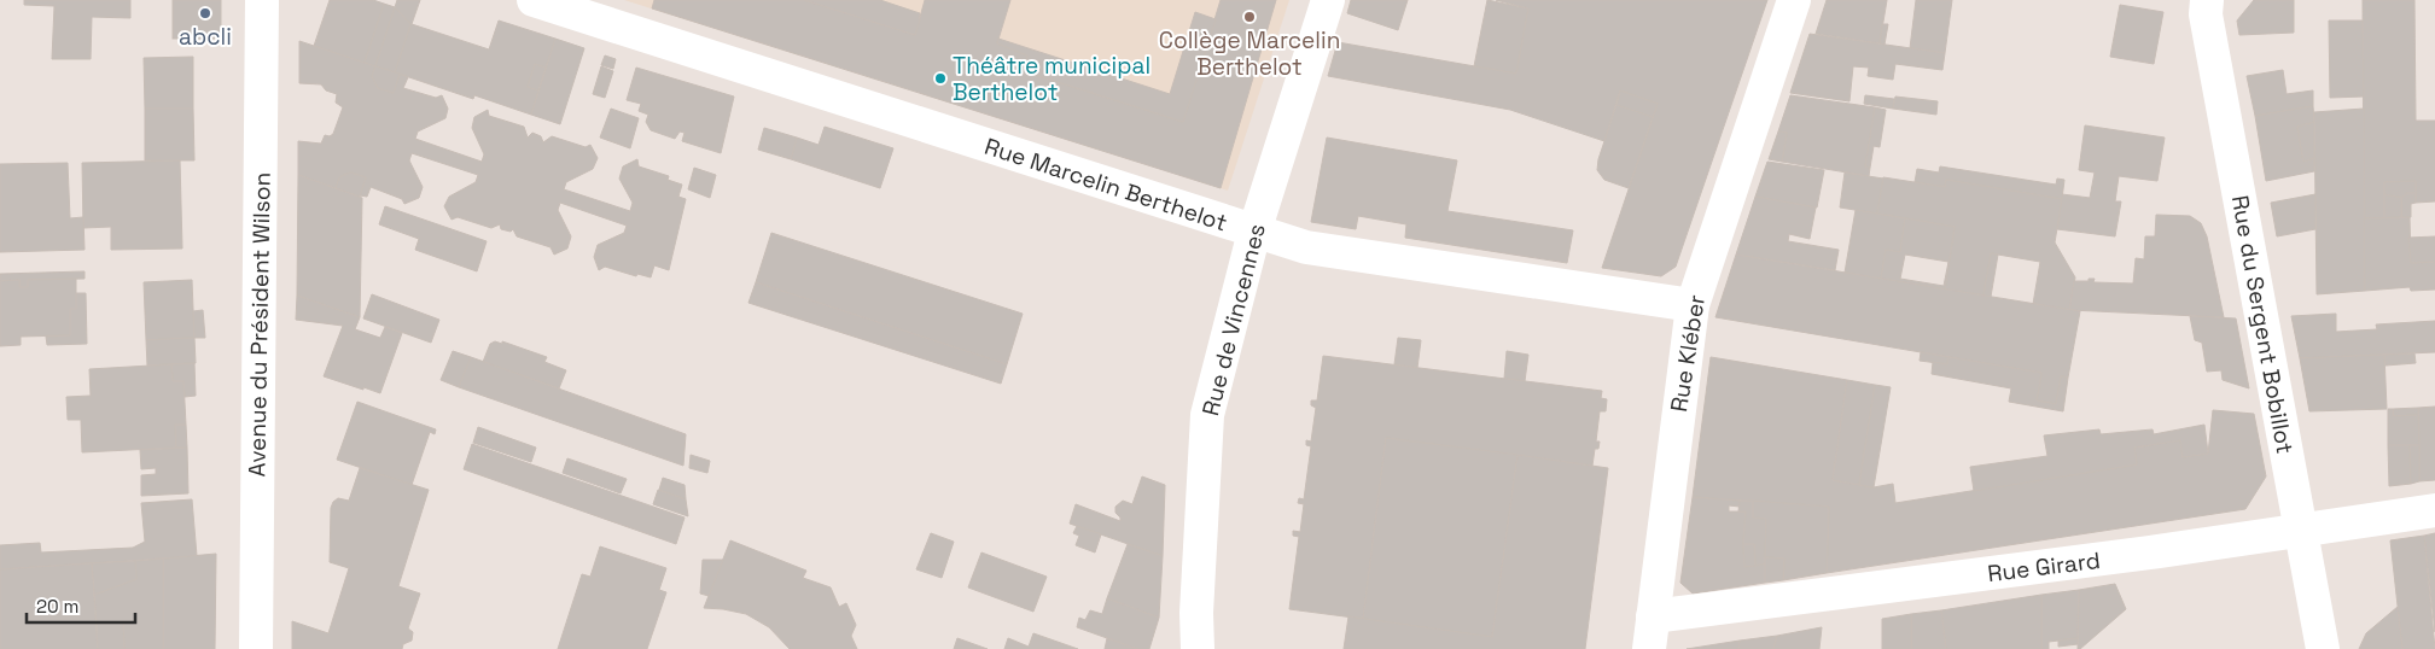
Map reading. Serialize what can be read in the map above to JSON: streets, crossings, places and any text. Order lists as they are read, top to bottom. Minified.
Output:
{"streets":{"street":["Rue Marcelin Berthelot","Rue de Vincennes","Avenue du Président Wilson","Rue du Sergent Bobillot","Rue Kléber","Rue Girard"]},"crossings":[["Rue Marcelin Berthelot","Rue de Vincennes"],["Rue Marcelin Berthelot","Rue Kléber"],["Rue du Sergent Bobillot","Rue Girard"],["Rue Kléber","Rue Girard"]],"places":["abcli","Collège Marcelin Berthelot","Théâtre municipal Berthelot"],"scale_bar":"20 m"}
